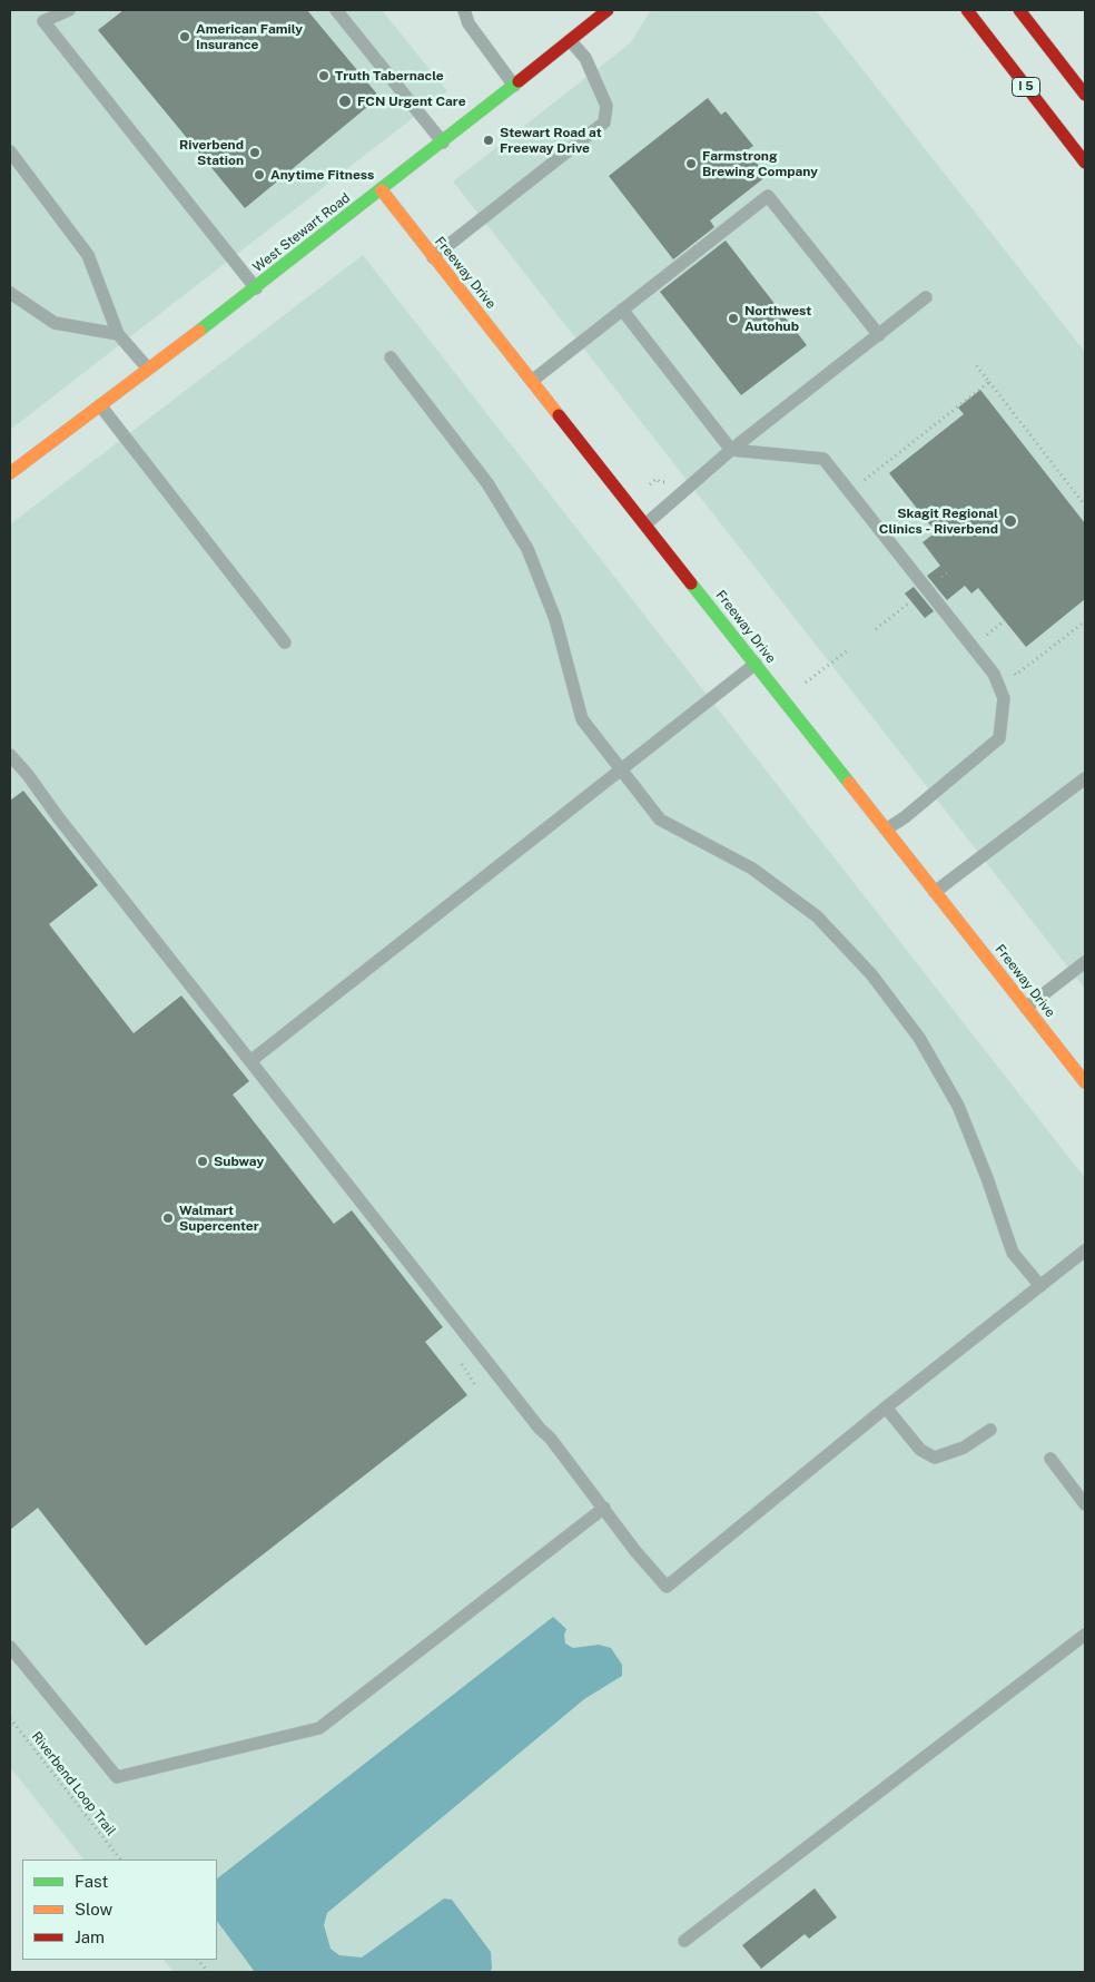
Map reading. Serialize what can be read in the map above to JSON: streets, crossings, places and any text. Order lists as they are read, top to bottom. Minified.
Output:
{"streets":{"main road":["I 5","West Stewart Road","Freeway Drive"],"path":["Riverbend Loop Trail"]},"crossings":[["West Stewart Road","Freeway Drive"]],"places":["American Family Insurance","Truth Tabernacle","FCN Urgent Care","Stewart Road at Freeway Drive","Riverbend Station","Farmstrong Brewing Company","Anytime Fitness","Northwest Autohub","Skagit Regional Clinics - Riverbend","Subway","Walmart Supercenter"],"legend":["Fast","Slow","Jam"]}
